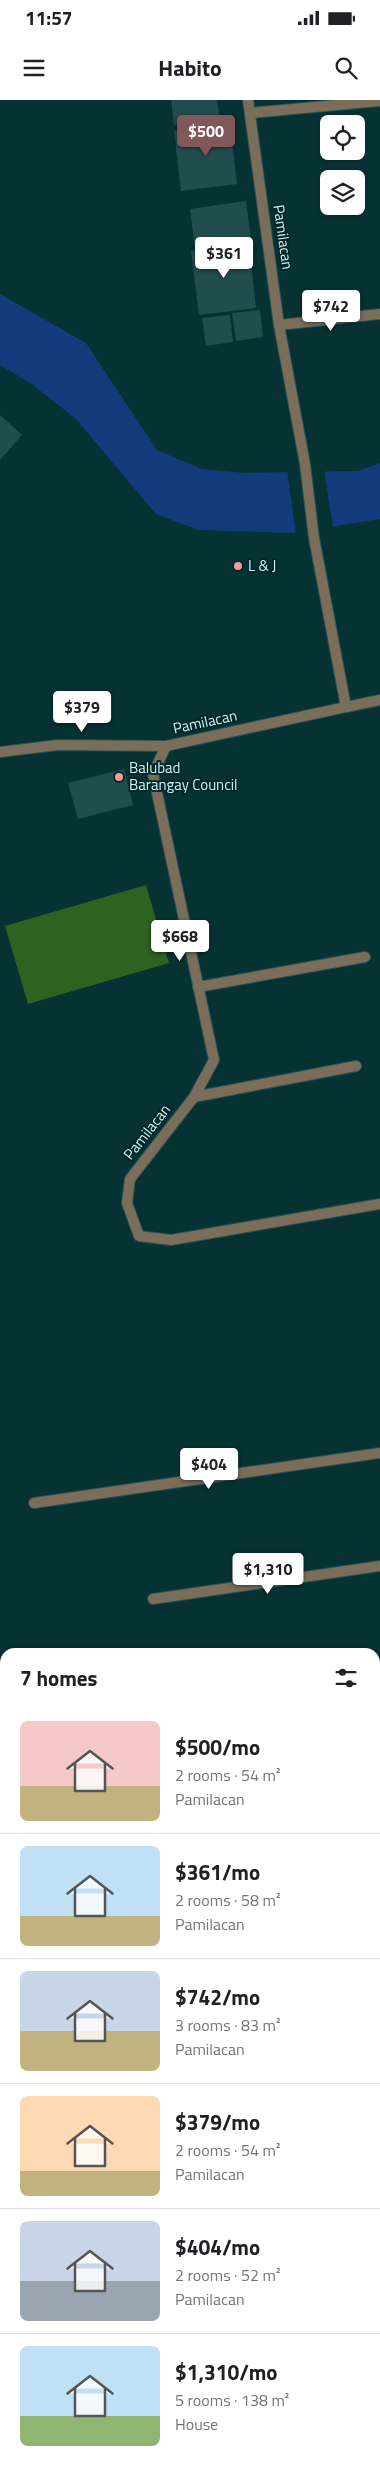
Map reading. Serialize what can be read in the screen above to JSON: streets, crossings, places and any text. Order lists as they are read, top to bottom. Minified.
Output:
{"streets":{"street":["Pamilacan"]},"places":["L & J","Balubad Barangay Council"],"page":{"status":"11:57","header":"Habito","price":["$500","$361","$742","$379","$668","$404","$1,310"],"heading":"7 homes","list":[{"name":"$500/mo","note":"2 rooms · 54 m² · Pamilacan"},{"name":"$361/mo","note":"2 rooms · 58 m² · Pamilacan"},{"name":"$742/mo","note":"3 rooms · 83 m² · Pamilacan"},{"name":"$379/mo","note":"2 rooms · 54 m² · Pamilacan"},{"name":"$404/mo","note":"2 rooms · 52 m² · Pamilacan"},{"name":"$1,310/mo","note":"5 rooms · 138 m² · House"}]}}
